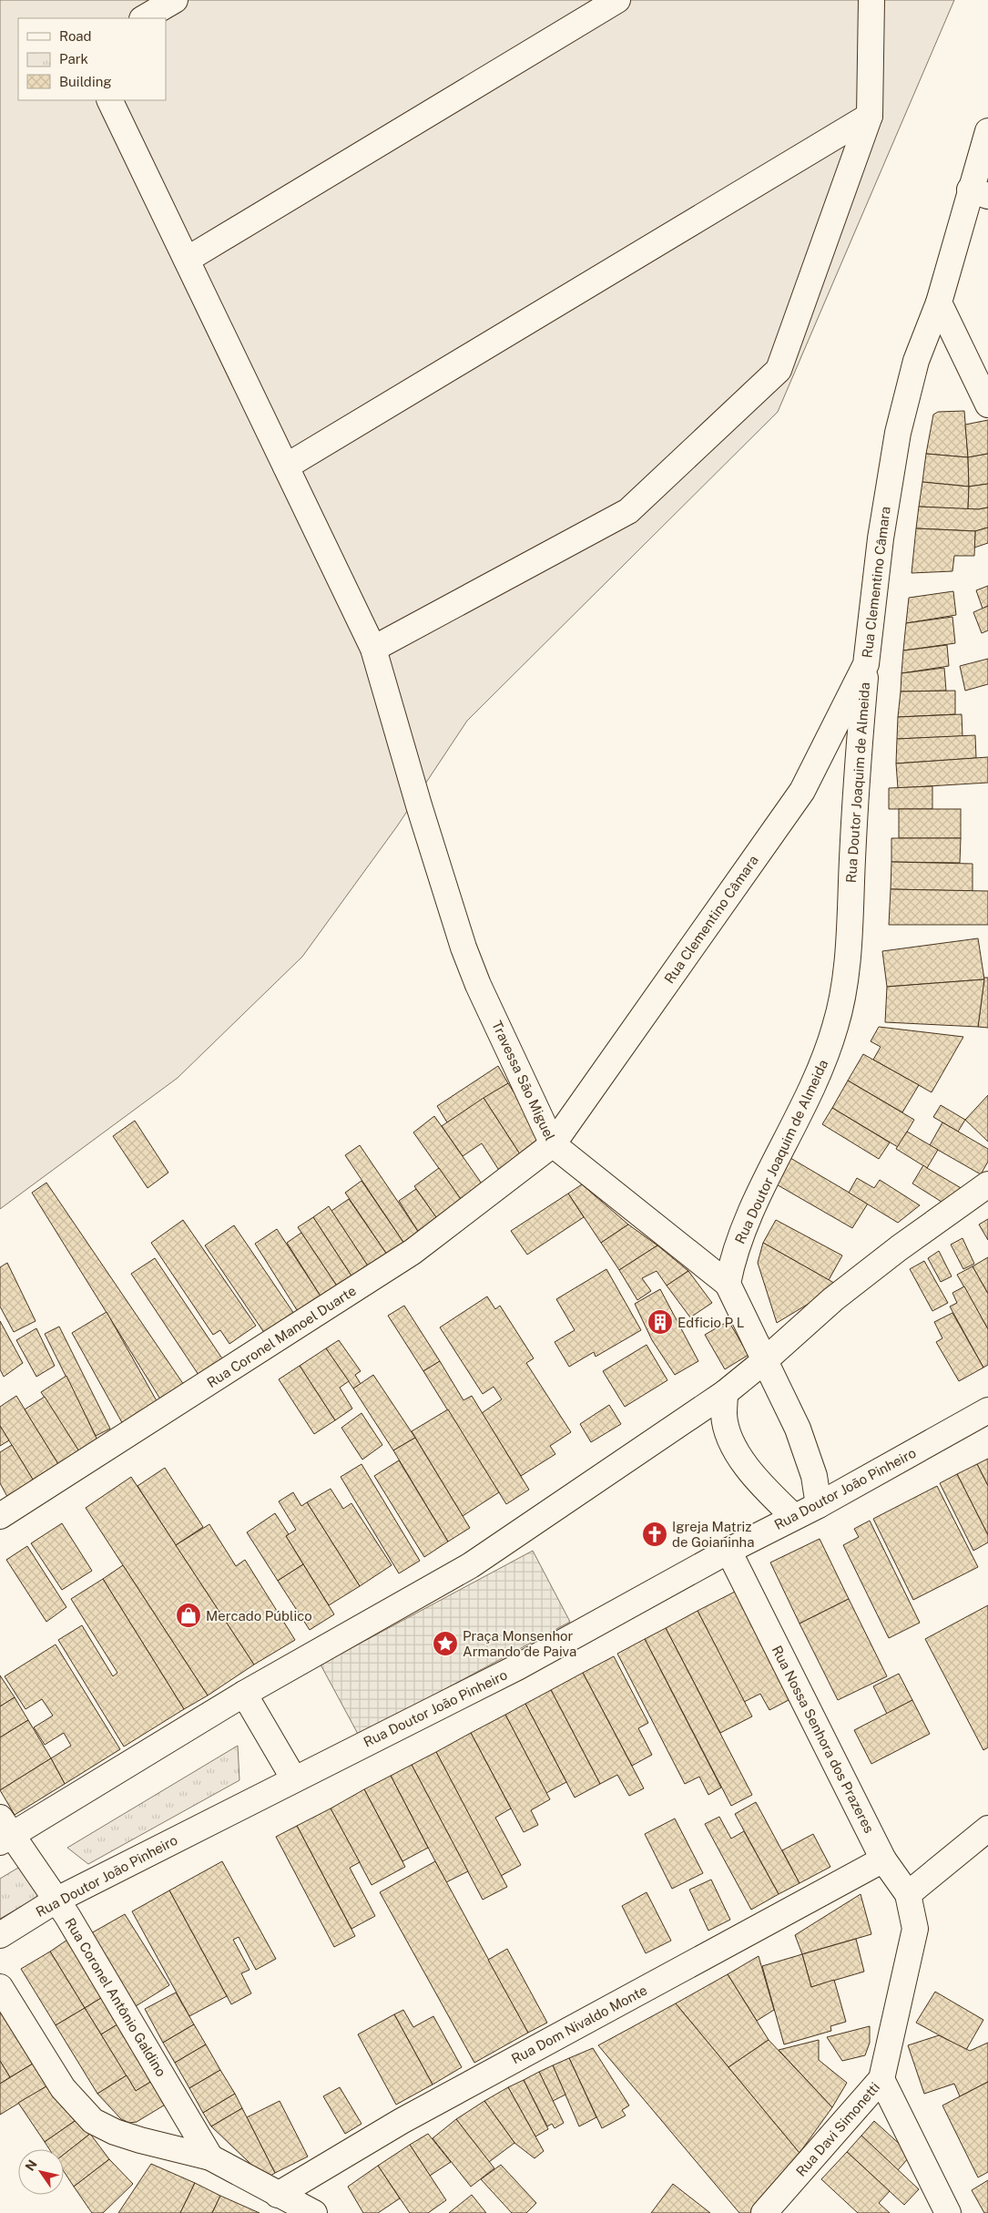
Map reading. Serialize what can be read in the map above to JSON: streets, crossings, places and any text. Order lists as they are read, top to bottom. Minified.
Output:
{"streets":{"street":["Rua Clementino Câmara","Rua Doutor Joaquim de Almeida","Travessa São Miguel","Rua Coronel Manoel Duarte","Rua Doutor João Pinheiro","Rua Nossa Senhora dos Prazeres","Rua Coronel Antônio Galdino","Rua Dom Nivaldo Monte","Rua Davi Simonetti"]},"crossings":[["Rua Clementino Câmara","Rua Doutor Joaquim de Almeida"],["Rua Clementino Câmara","Travessa São Miguel"],["Rua Clementino Câmara","Rua Coronel Manoel Duarte"],["Rua Doutor Joaquim de Almeida","Travessa São Miguel"],["Travessa São Miguel","Rua Coronel Manoel Duarte"],["Rua Doutor João Pinheiro","Rua Nossa Senhora dos Prazeres"],["Rua Doutor João Pinheiro","Rua Coronel Antônio Galdino"],["Rua Nossa Senhora dos Prazeres","Rua Dom Nivaldo Monte"],["Rua Nossa Senhora dos Prazeres","Rua Davi Simonetti"]],"places":{"building":["Edficio P L"],"church":["Igreja Matriz de Goianinha"],"shop":["Mercado Público"],"place":["Praça Monsenhor Armando de Paiva"]},"legend":["Road","Park","Building"],"north":"top left"}
